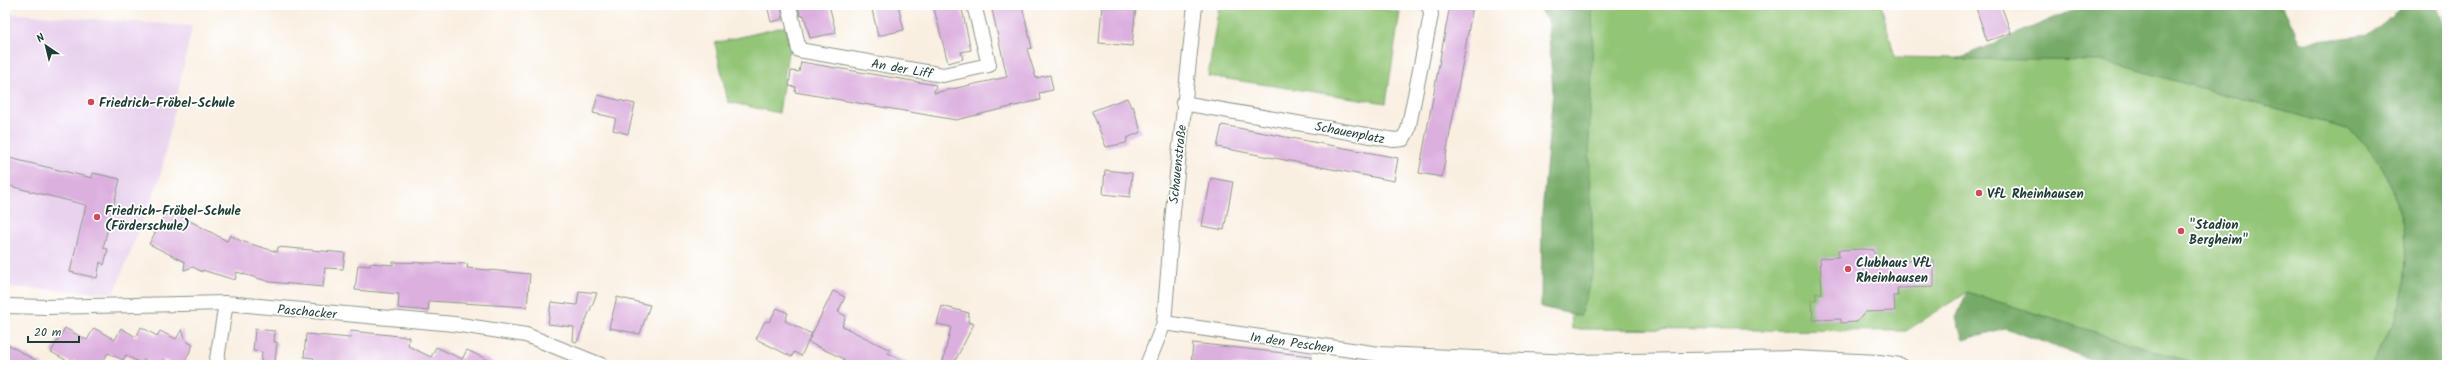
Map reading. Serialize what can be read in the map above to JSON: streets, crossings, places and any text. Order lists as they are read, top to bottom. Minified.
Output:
{"streets":{"street":["An der Liff","Schauenplatz","Schauenstraße","Paschacker","In den Peschen"]},"crossings":[["Schauenplatz","Schauenstraße"],["Schauenstraße","In den Peschen"]],"places":["Friedrich-Fröbel-Schule","VfL Rheinhausen","Friedrich-Fröbel-Schule (Förderschule)","\"Stadion Bergheim\"","Clubhaus VfL Rheinhausen"],"scale_bar":"20 m","north":"top left"}
